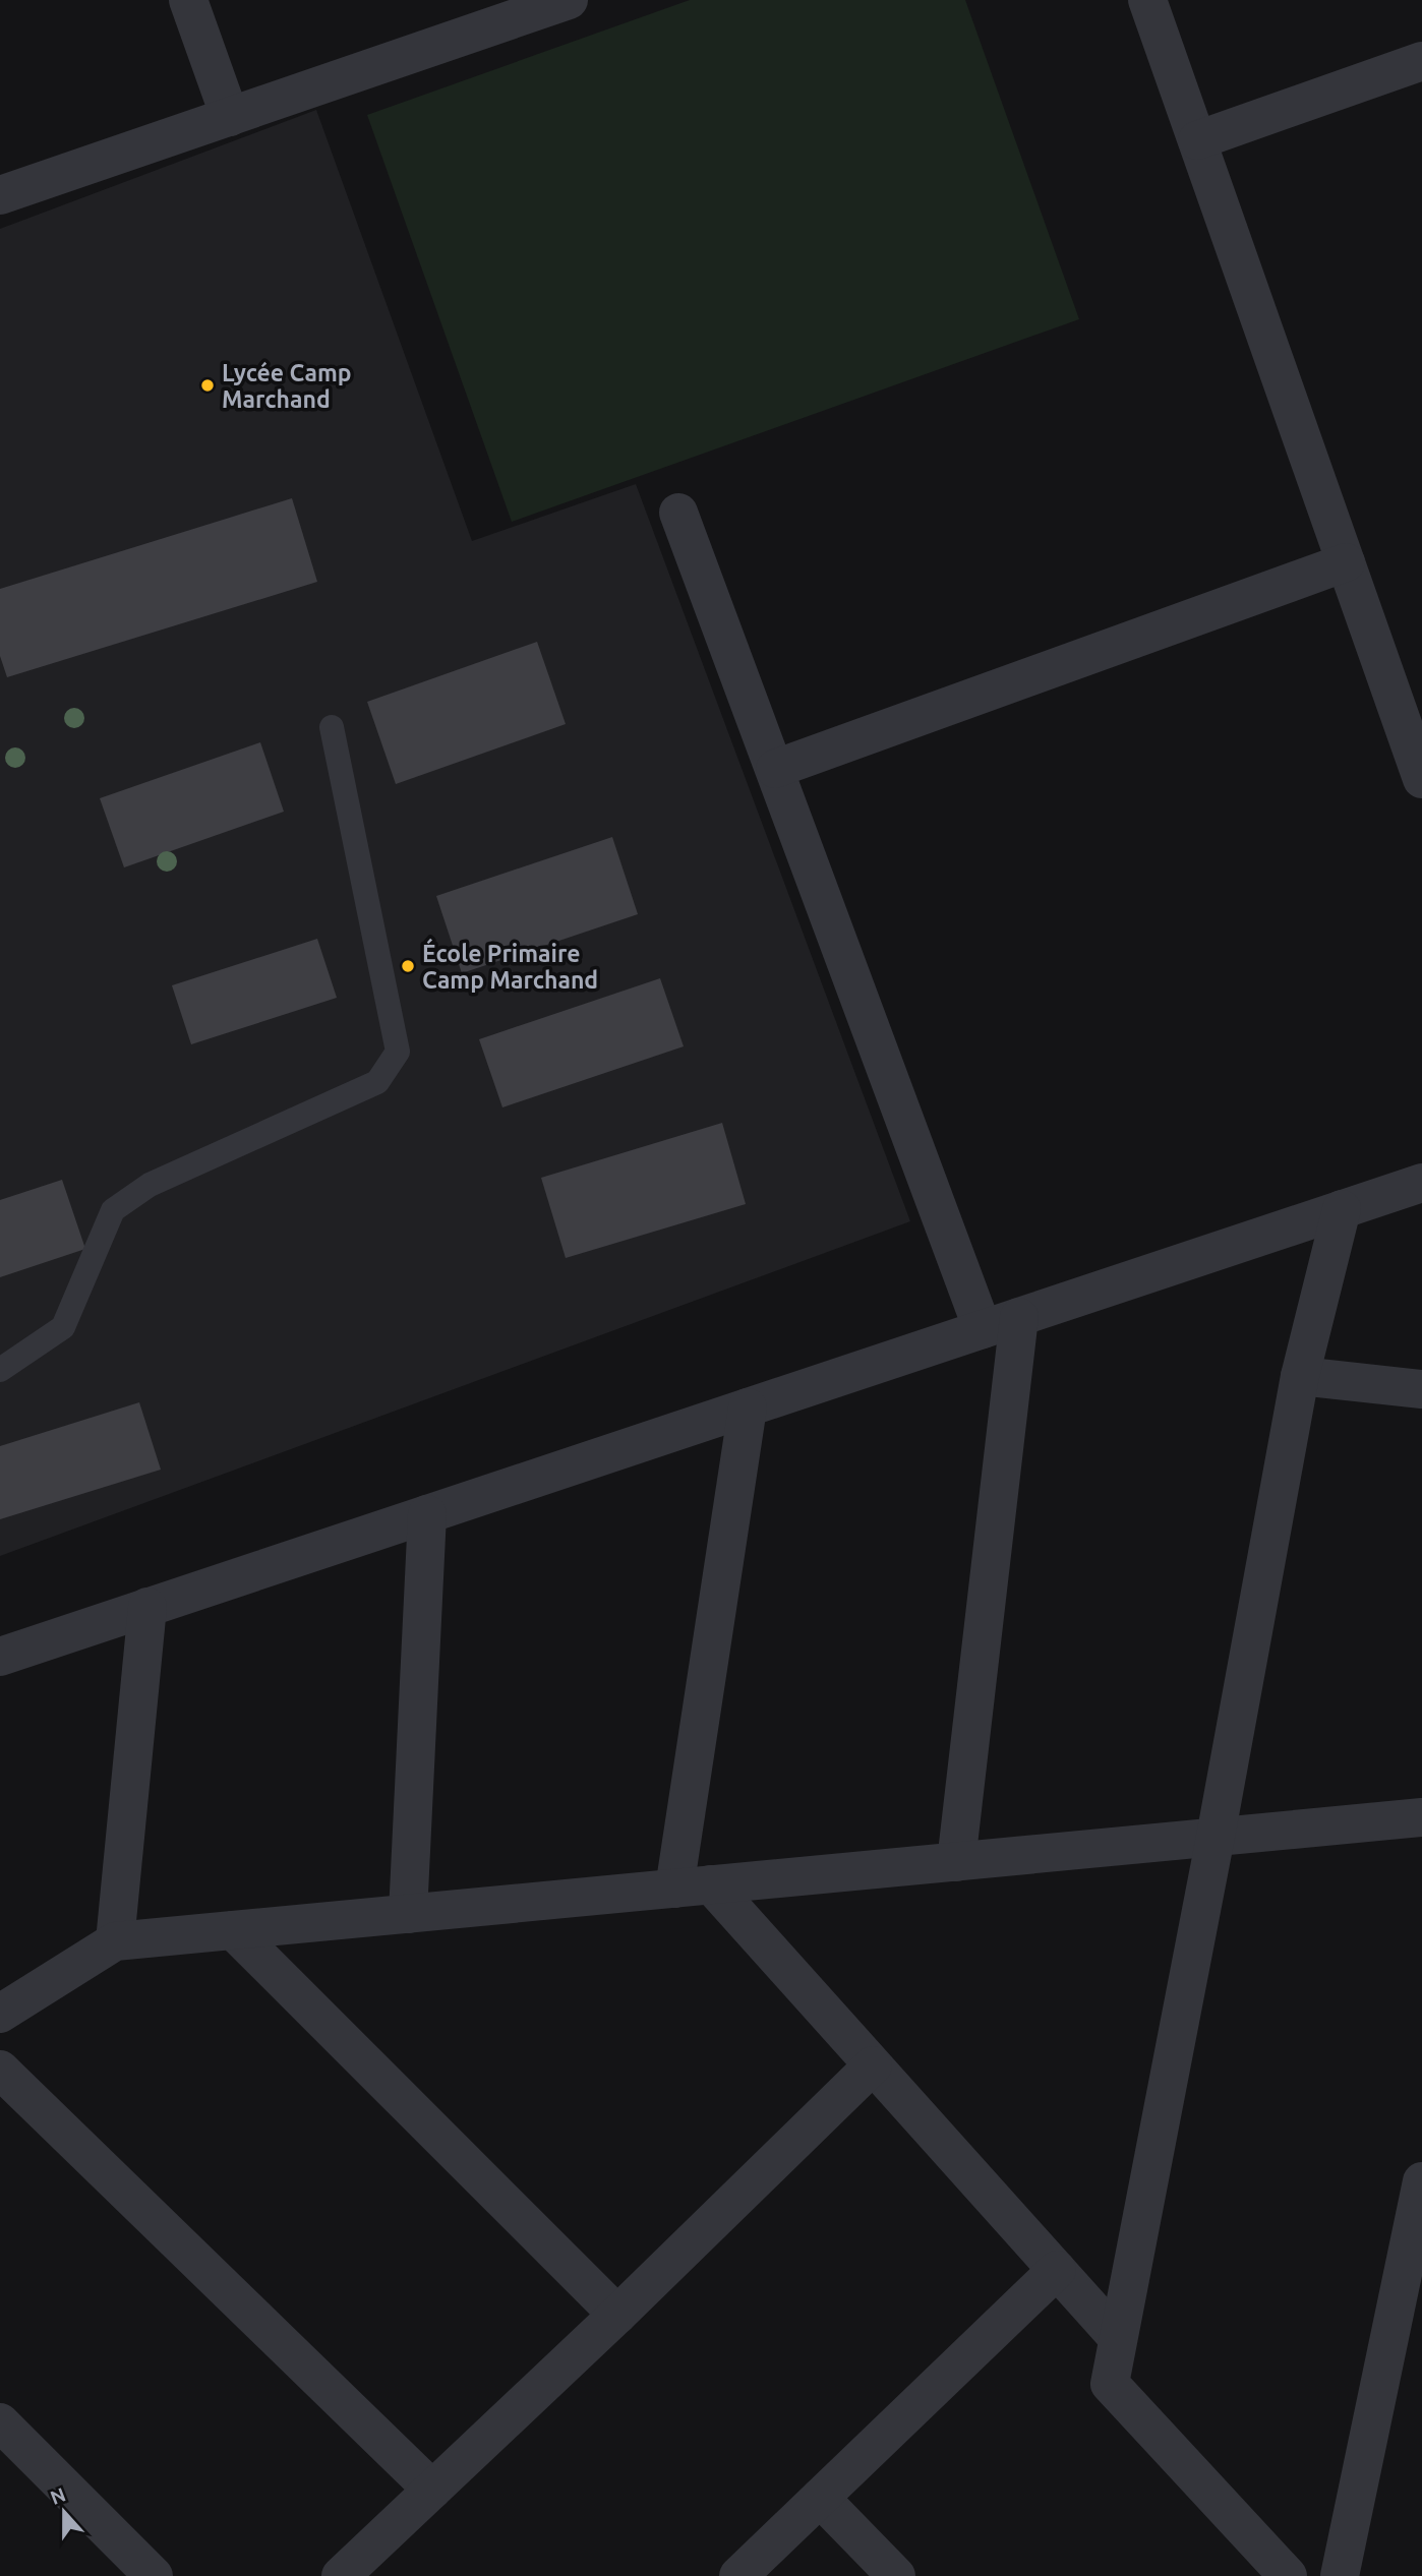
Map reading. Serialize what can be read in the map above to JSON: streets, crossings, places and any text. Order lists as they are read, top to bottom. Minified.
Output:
{"places":["Lycée Camp Marchand","École Primaire Camp Marchand"],"north":"top"}
